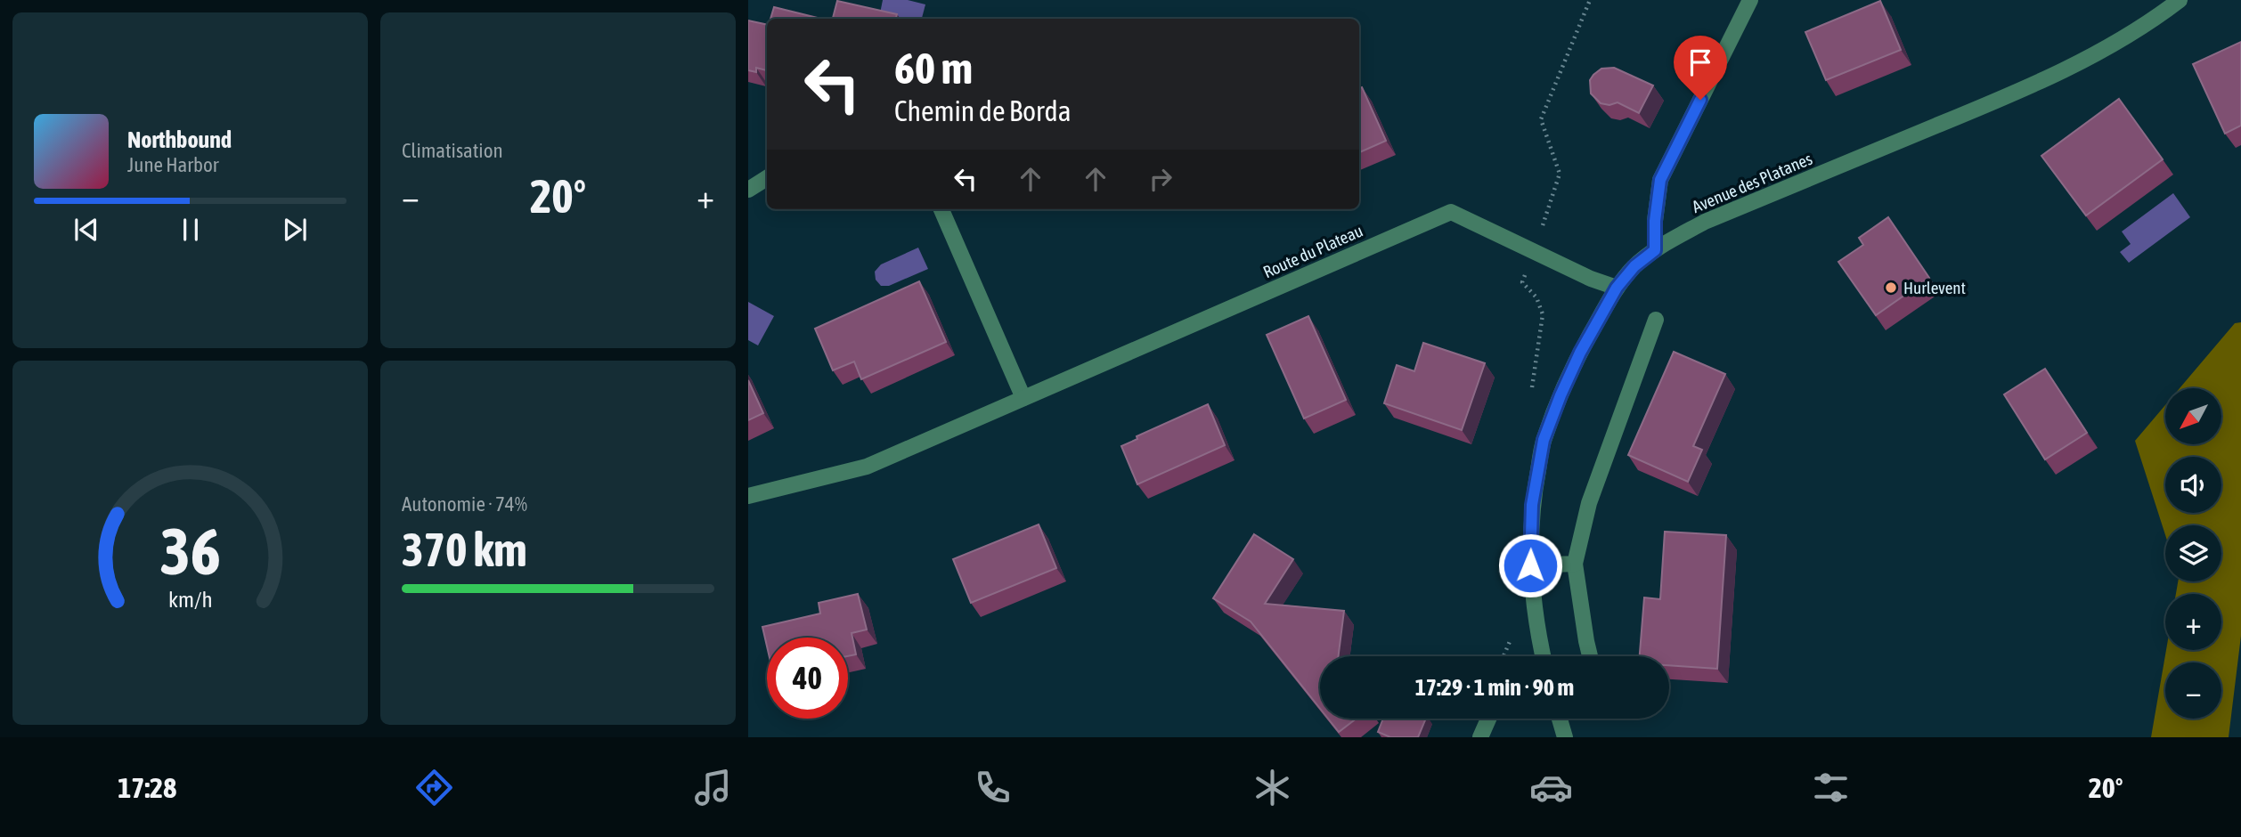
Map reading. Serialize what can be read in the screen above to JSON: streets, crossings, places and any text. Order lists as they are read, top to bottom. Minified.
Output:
{"streets":{"street":["Avenue des Platanes","Route du Plateau"]},"crossings":[["Avenue des Platanes","Route du Plateau"]],"places":["Hurlevent"],"north":"bottom left","page":{"tile":["Climatisation",["Autonomie · 74%","370 km"]],"turn":["60 m","Chemin de Borda"],"song":["Northbound","June Harbor"],"heat":["−","20°","+"],"map_buttons":["+","−"],"limit":"40","trip":"17:29 · 1 min · 90 m","tabs":["17:28","20°"],"gauge":["36","km/h"]}}
